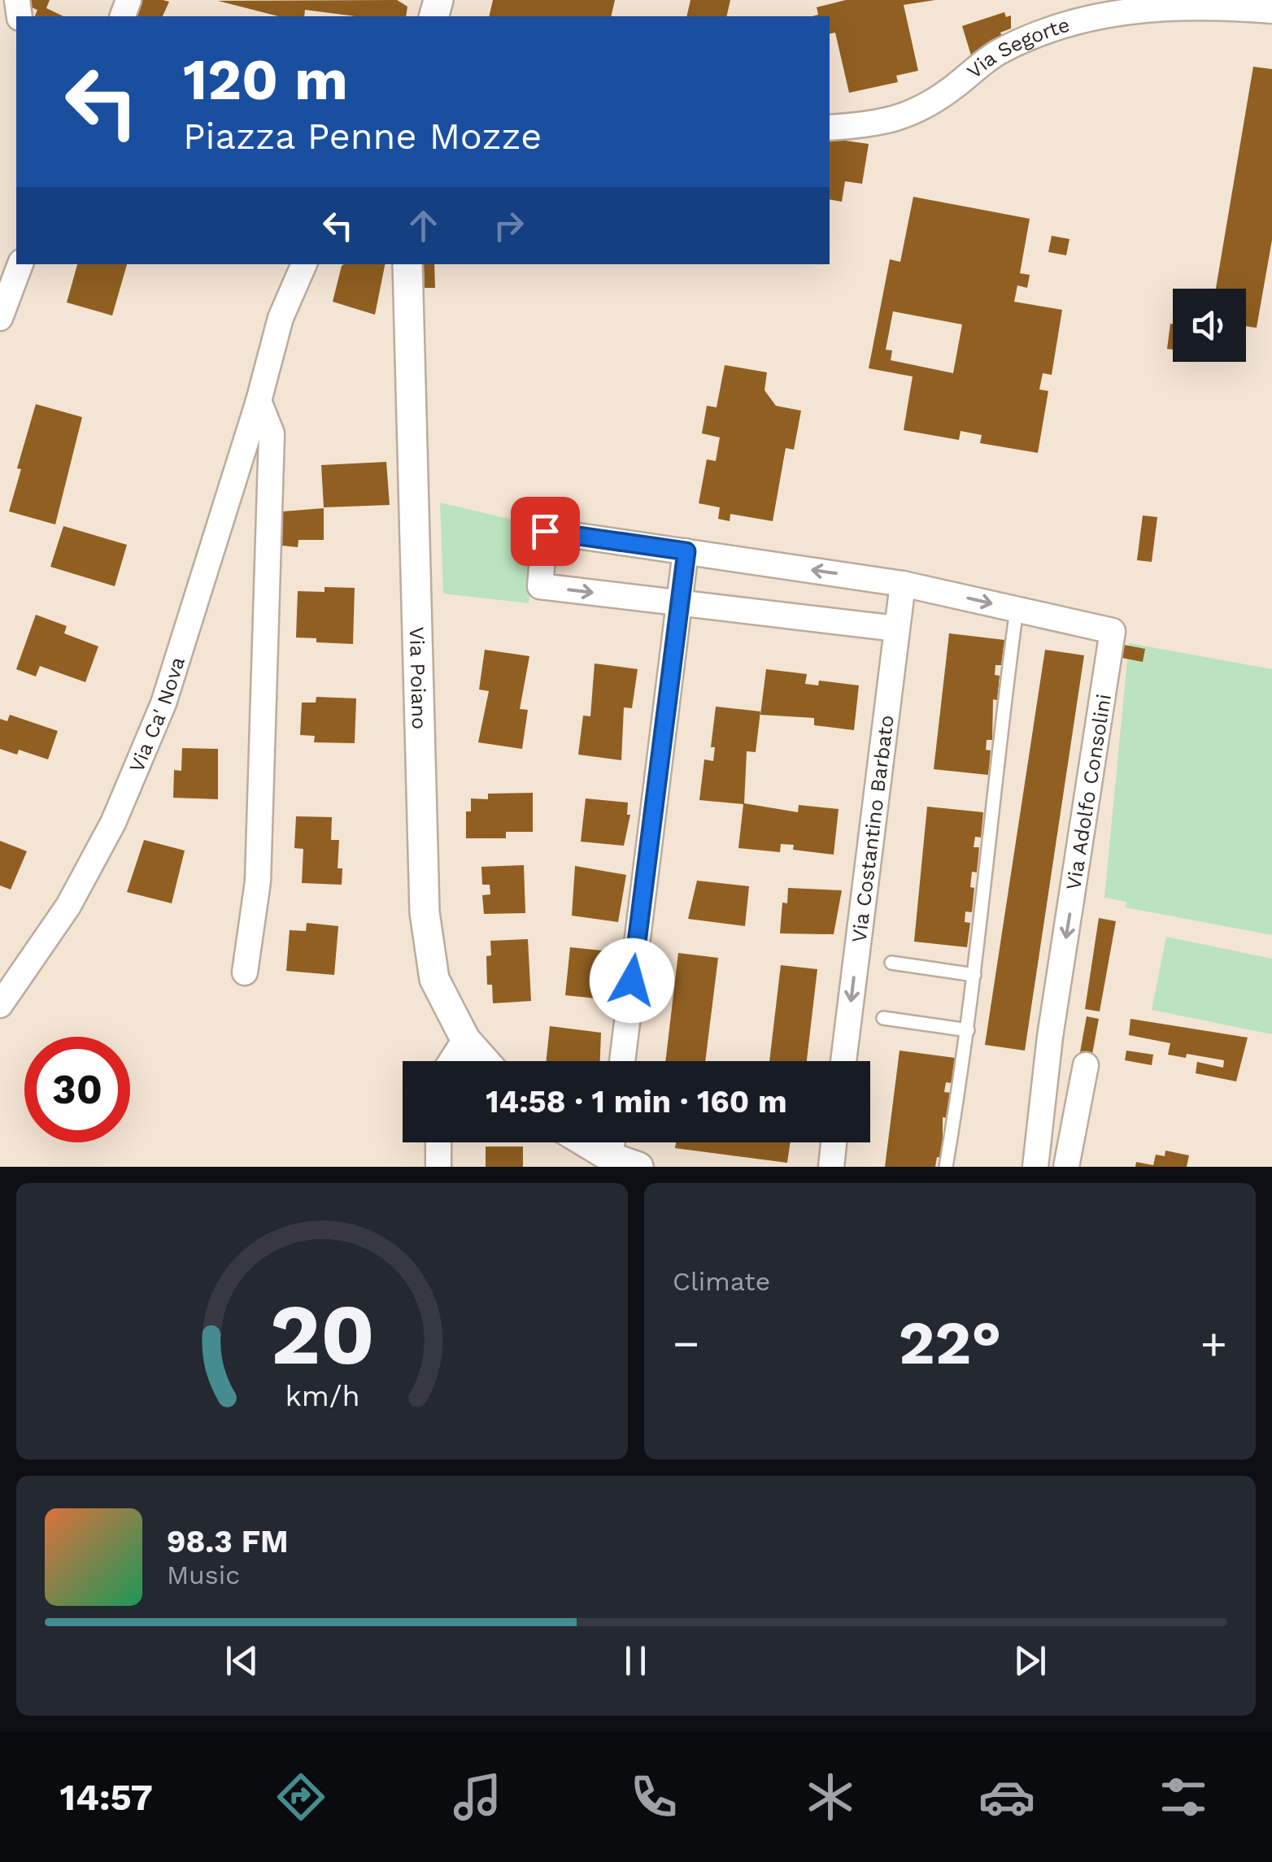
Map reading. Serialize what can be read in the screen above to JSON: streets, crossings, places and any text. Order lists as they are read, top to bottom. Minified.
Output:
{"streets":{"street":["Via Segorte","Via Poiano","Via Ca' Nova","Via Adolfo Consolini","Via Costantino Barbato"]},"crossings":[["Via Adolfo Consolini","Via Costantino Barbato"]],"page":{"turn":["120 m","Piazza Penne Mozze"],"limit":"30","trip":"14:58 · 1 min · 160 m","tile":"Climate","heat":["−","22°","+"],"song":["98.3 FM","Music"],"tabs":"14:57","gauge":["20","km/h"]}}
